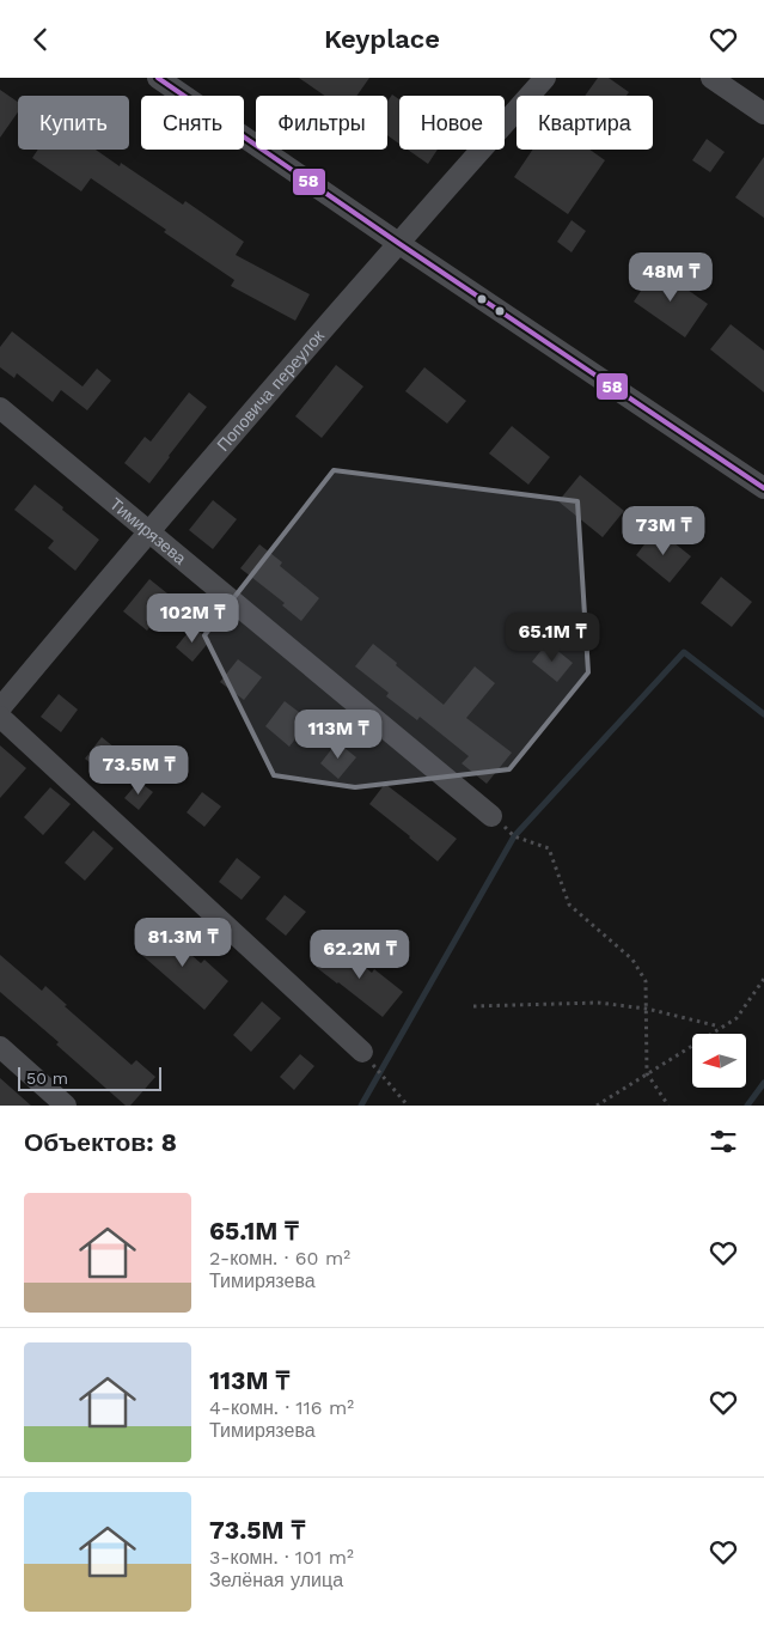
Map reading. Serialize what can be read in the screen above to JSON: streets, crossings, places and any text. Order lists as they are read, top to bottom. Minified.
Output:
{"streets":{"street":["Поповича переулок","Тимирязева"]},"crossings":[["Поповича переулок","Тимирязева"]],"lines":["transit line 58"],"scale_bar":"50 m","north":"left","page":{"header":"Keyplace","chip":["Купить","Снять","Фильтры","Новое","Квартира"],"price":["48M ₸","73M ₸","102M ₸","65.1M ₸","113M ₸","73.5M ₸","81.3M ₸","62.2M ₸"],"scale":"50 m","heading":"Объектов: 8","list":[{"name":"65.1M ₸","note":"2-комн. · 60 m² · Тимирязева"},{"name":"113M ₸","note":"4-комн. · 116 m² · Тимирязева"},{"name":"73.5M ₸","note":"3-комн. · 101 m² · Зелёная улица"}]}}
